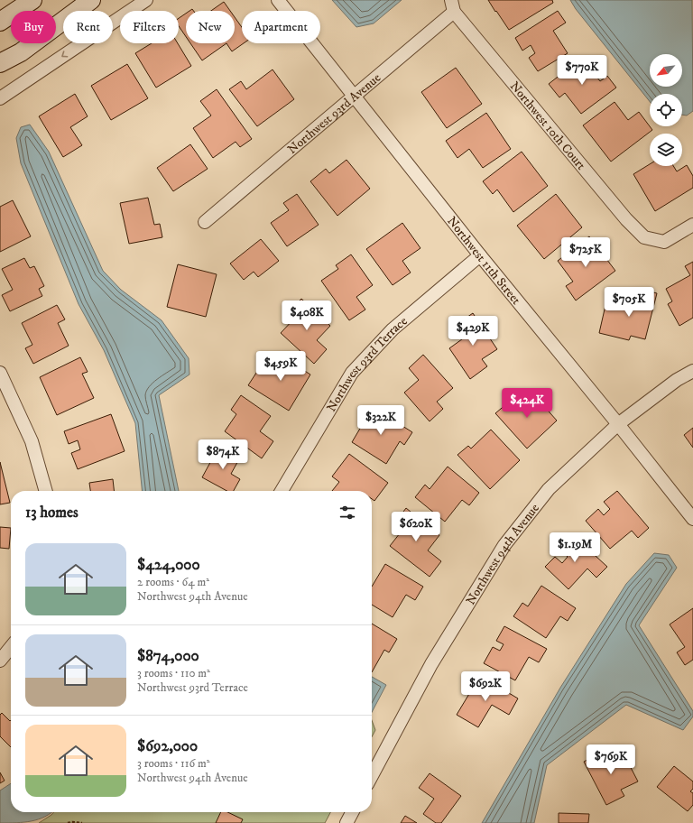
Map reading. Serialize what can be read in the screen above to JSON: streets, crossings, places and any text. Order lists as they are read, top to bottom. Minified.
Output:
{"streets":{"street":["Northwest 93rd Avenue","Northwest 10th Court","Northwest 11th Street","Northwest 93rd Terrace","Northwest 94th Avenue"]},"crossings":[["Northwest 93rd Avenue","Northwest 10th Court"],["Northwest 93rd Avenue","Northwest 11th Street"],["Northwest 11th Street","Northwest 93rd Terrace"],["Northwest 11th Street","Northwest 94th Avenue"]],"north":"bottom left","page":{"chip":["Buy","Rent","Filters","New","Apartment"],"price":["$770K","$725K","$705K","$408K","$429K","$459K","$424K","$322K","$874K","$620K","$1.19M","$692K","$769K"],"heading":"13 homes","list":[{"name":"$424,000","note":"2 rooms · 64 m² · Northwest 94th Avenue"},{"name":"$874,000","note":"3 rooms · 110 m² · Northwest 93rd Terrace"},{"name":"$692,000","note":"3 rooms · 116 m² · Northwest 94th Avenue"}]}}
